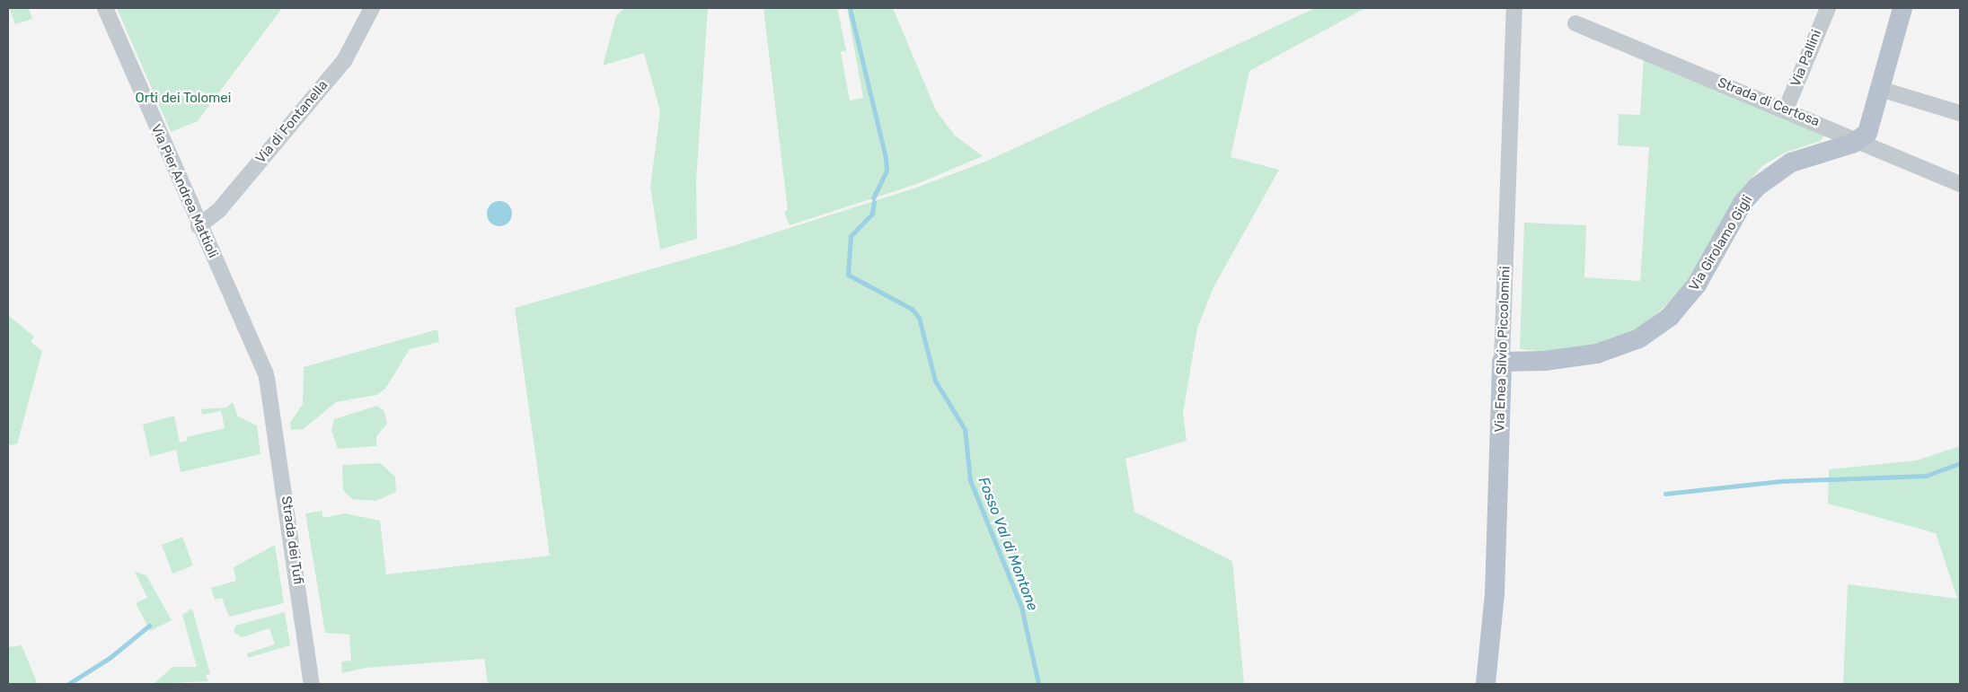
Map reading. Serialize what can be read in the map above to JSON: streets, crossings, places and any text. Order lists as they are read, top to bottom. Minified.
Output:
{"streets":{"main road":["Via Girolamo Gigli","Via Enea Silvio Piccolomini"],"street":["Via Pallini","Strada di Certosa","Via di Fontanella","Via Pier Andrea Mattioli","Strada dei Tufi"]},"crossings":[["Via Pallini","Strada di Certosa"],["Strada di Certosa","Via Girolamo Gigli"],["Via di Fontanella","Via Pier Andrea Mattioli"],["Via Pier Andrea Mattioli","Strada dei Tufi"],["Via Girolamo Gigli","Via Enea Silvio Piccolomini"]],"water":["Fosso Val di Montone"],"parks":["Orti dei Tolomei"]}
